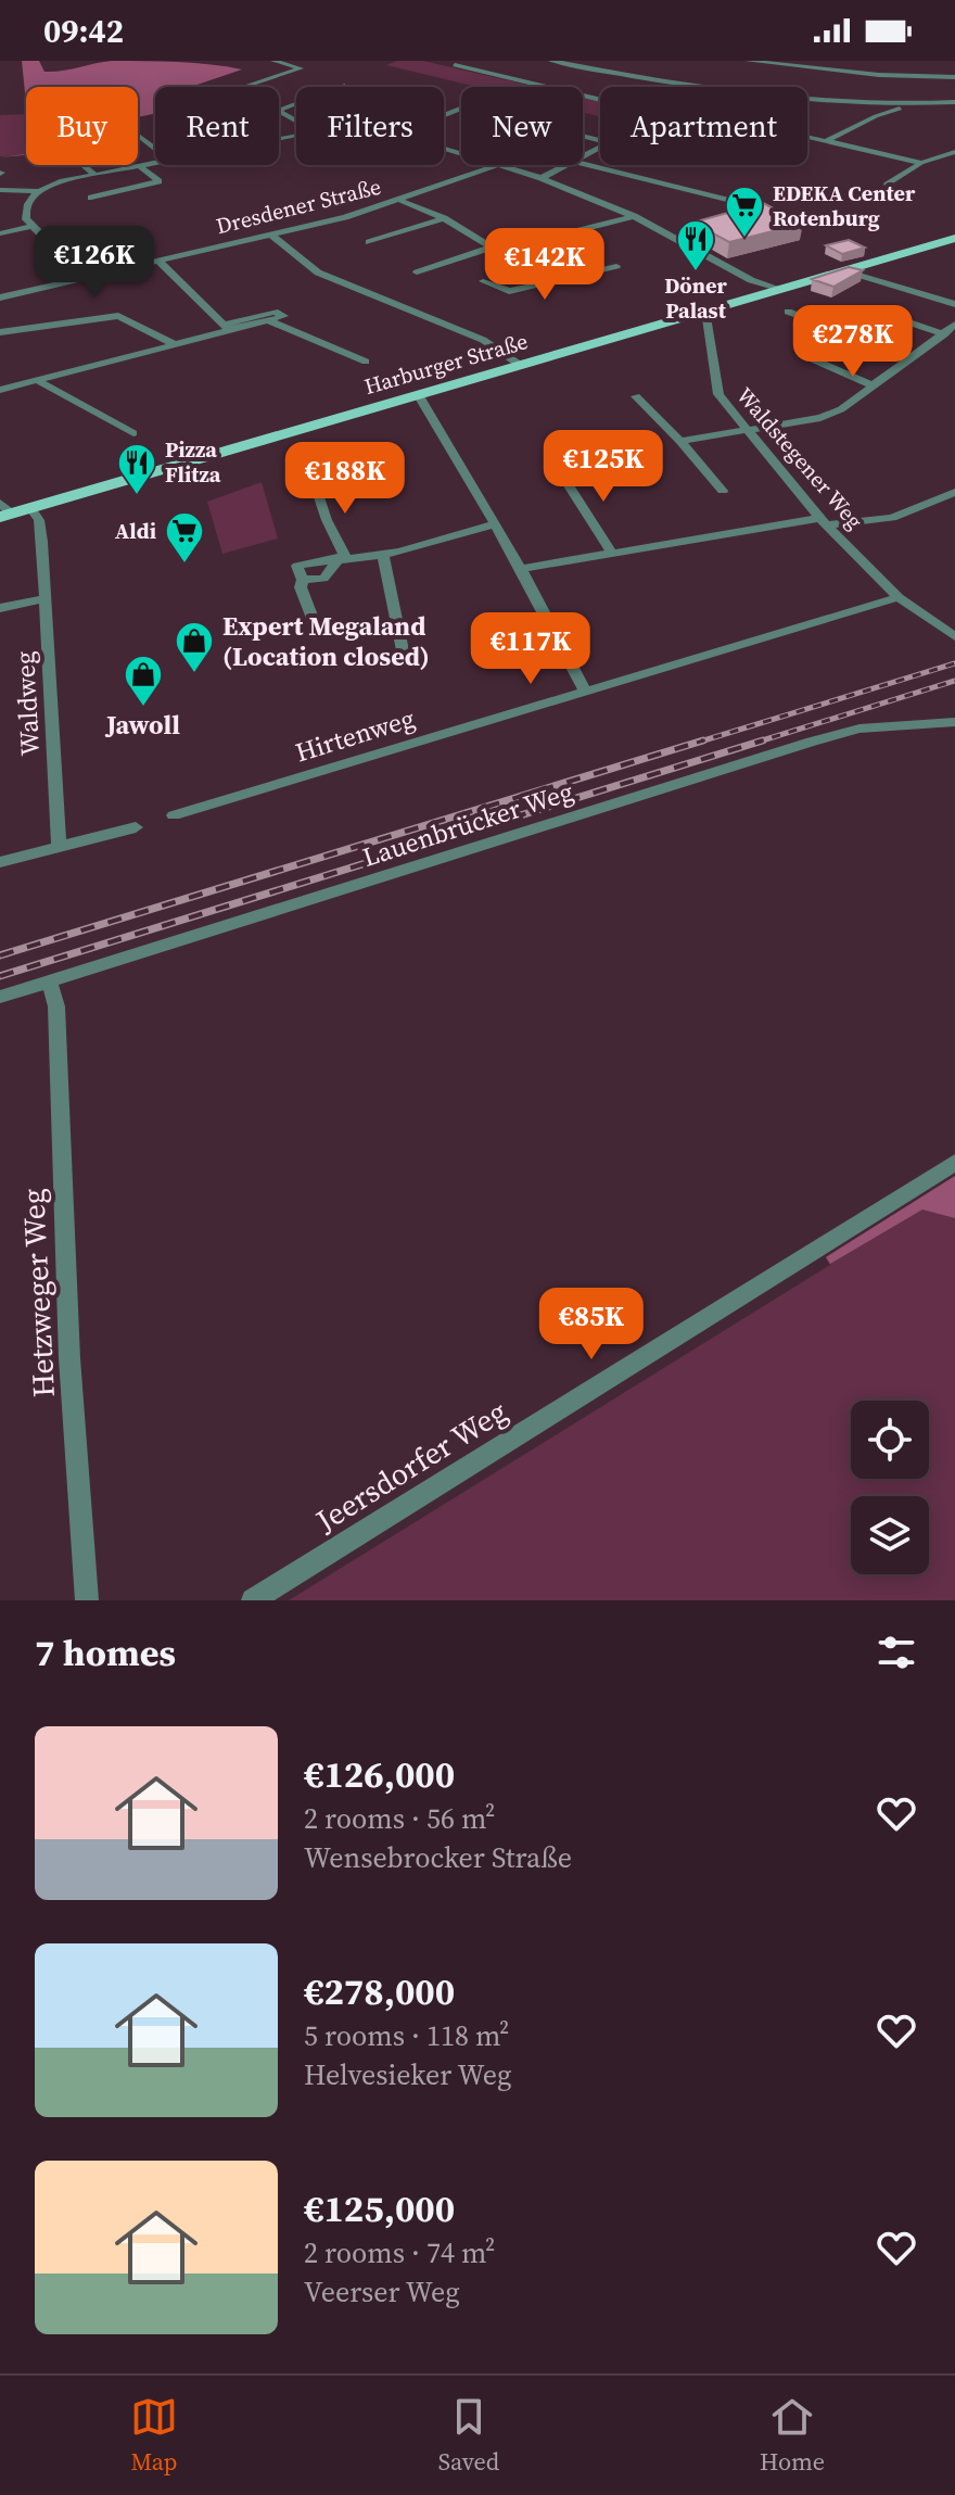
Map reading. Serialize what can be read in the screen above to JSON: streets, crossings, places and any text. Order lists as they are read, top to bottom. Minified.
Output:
{"streets":{"main road":["Harburger Straße"],"street":["Dresdener Straße","Waldstegener Weg","Waldweg","Hirtenweg","Lauenbrücker Weg","Hetzweger Weg","Jeersdorfer Weg"]},"crossings":[["Harburger Straße","Waldstegener Weg"],["Harburger Straße","Waldweg"],["Waldstegener Weg","Hirtenweg"],["Lauenbrücker Weg","Hetzweger Weg"]],"places":{"supermarket":["EDEKA Center Rotenburg","Aldi"],"restaurant":["Döner Palast","Pizza Flitza"],"shop":["Expert Megaland (Location closed)","Jawoll"]},"page":{"status":"09:42","chip":["Buy","Rent","Filters","New","Apartment"],"price":["€126K","€142K","€278K","€125K","€188K","€117K","€85K"],"heading":"7 homes","list":[{"name":"€126,000","note":"2 rooms · 56 m² · Wensebrocker Straße"},{"name":"€278,000","note":"5 rooms · 118 m² · Helvesieker Weg"},{"name":"€125,000","note":"2 rooms · 74 m² · Veerser Weg"}],"tabs":["Map","Saved","Home"]}}
